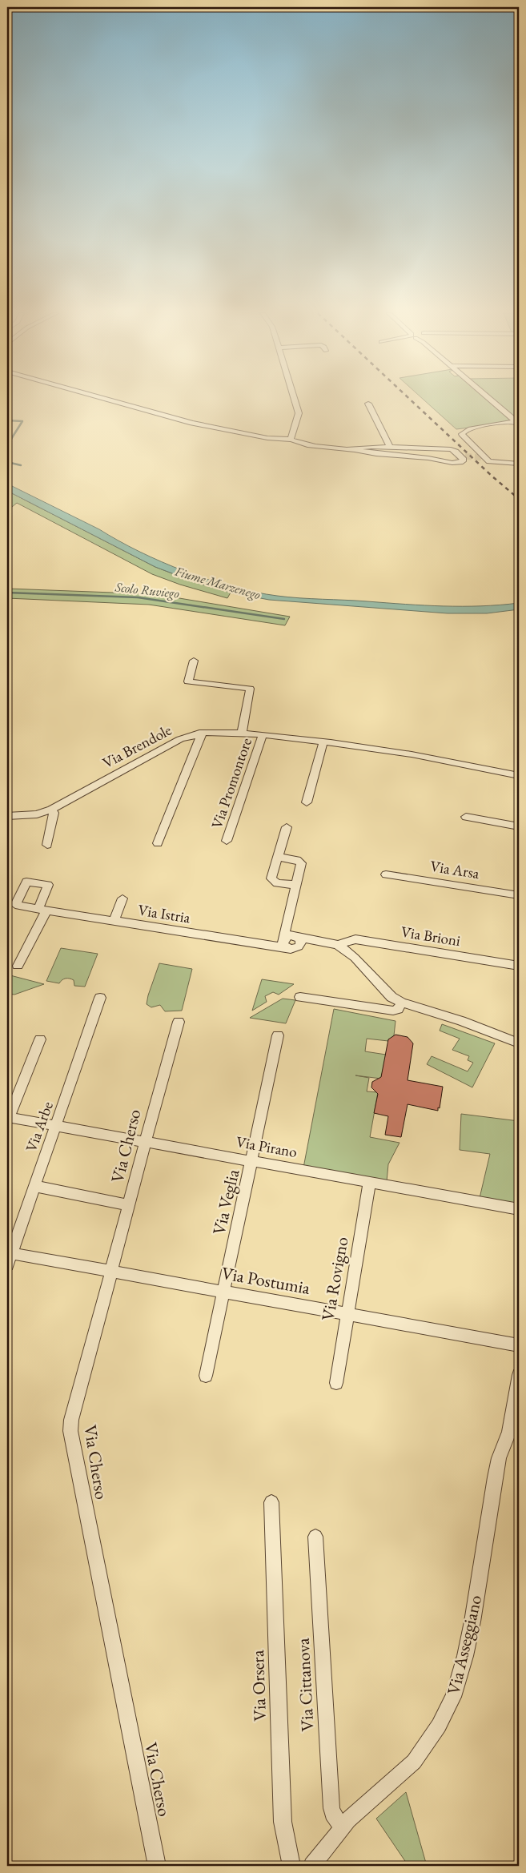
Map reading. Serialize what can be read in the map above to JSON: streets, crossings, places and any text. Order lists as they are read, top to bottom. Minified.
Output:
{"streets":{"street":["Via Brendole","Via Promontore","Via Arsa","Via Istria","Via Brioni","Via Arbe","Via Cherso","Via Pirano","Via Veglia","Via Rovigno","Via Postumia","Via Asseggiano","Via Cittanova","Via Orsera"]},"crossings":[["Via Brendole","Via Promontore"],["Via Istria","Via Brioni"],["Via Arbe","Via Pirano"],["Via Arbe","Via Postumia"],["Via Cherso","Via Pirano"],["Via Cherso","Via Postumia"],["Via Pirano","Via Veglia"],["Via Pirano","Via Rovigno"],["Via Veglia","Via Postumia"],["Via Rovigno","Via Postumia"],["Via Asseggiano","Via Cittanova"]],"water":["Fiume Marzenego","Scolo Ruviego"]}
